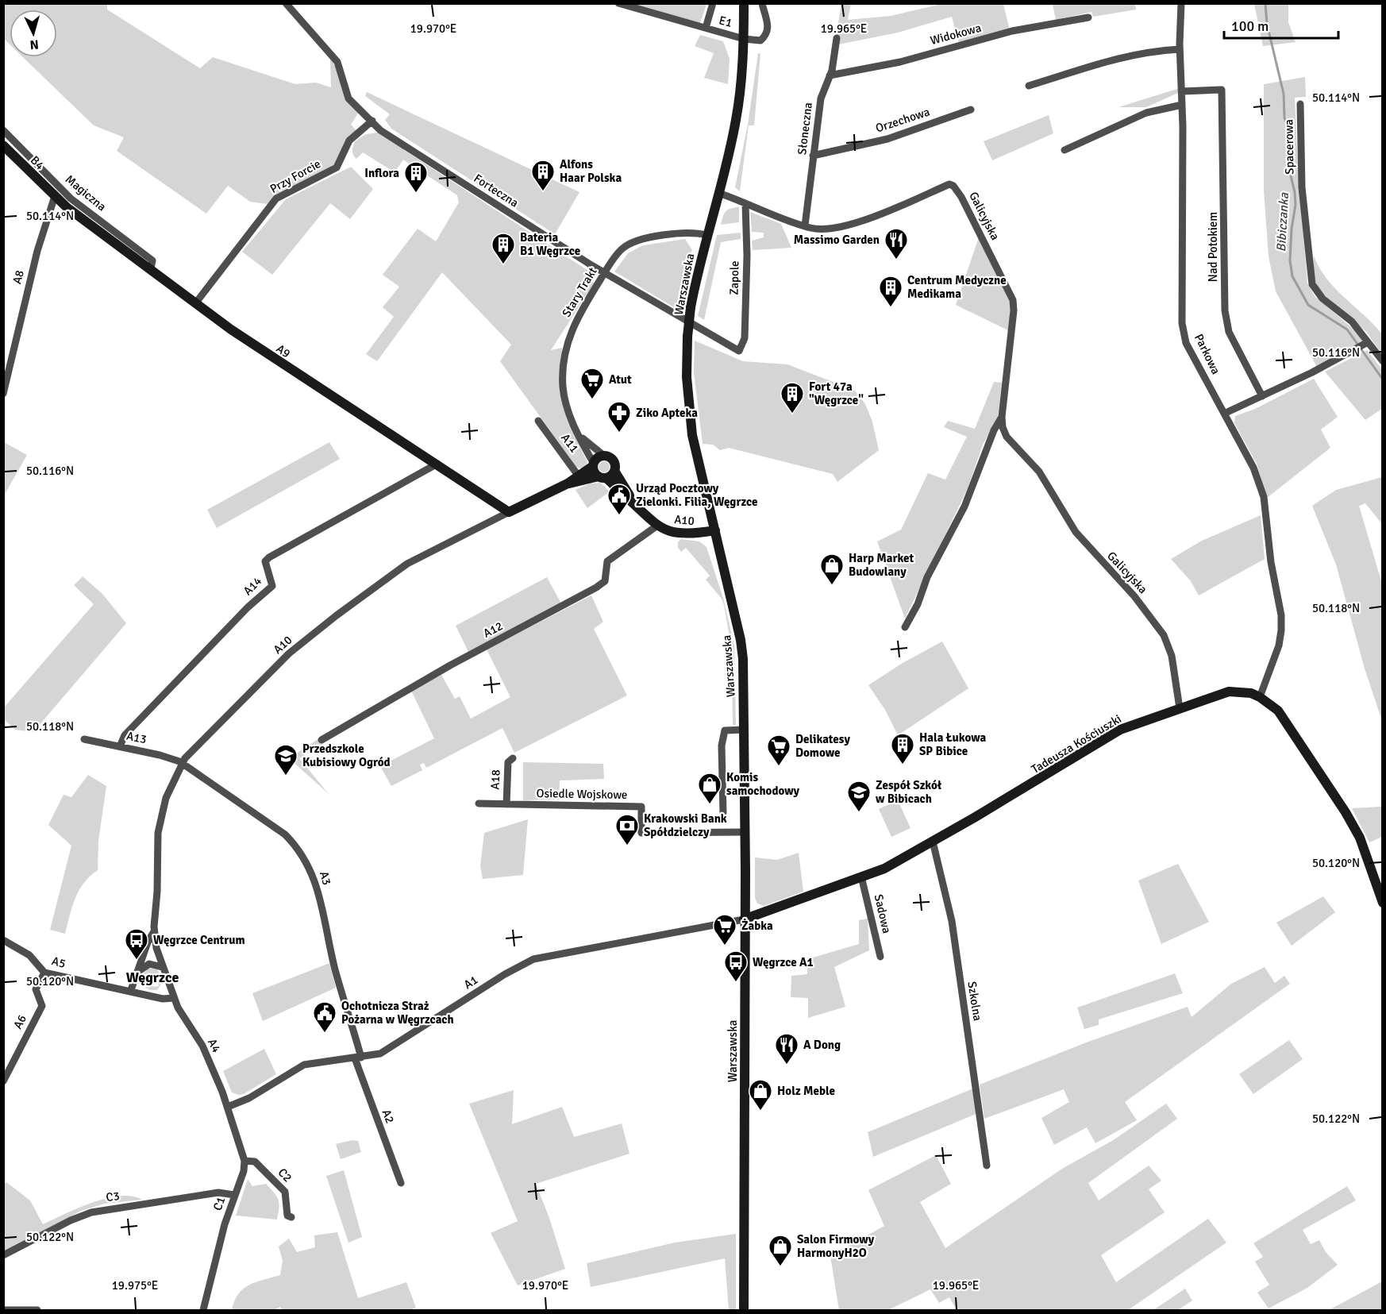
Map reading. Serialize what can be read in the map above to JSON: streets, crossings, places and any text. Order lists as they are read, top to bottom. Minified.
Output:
{"streets":{"street":["E1","Widokowa","Orzechowa","Słoneczna","Spacerowa","B4","Przy Forcie","Forteczna","Magiczna","Galicyjska","Nad Potokiem","A8","Zapole","Warszawska","Stary Trakt","A9","Parkowa","A11","A10","A14","A12","A13","Tadeusza Kościuszki","A18","Osiedle Wojskowe","A3","Sadowa","A5","A1","Szkolna","A6","A4","A2","C2","C3","C1"]},"crossings":[["E1","Warszawska"],["Widokowa","Słoneczna"],["Orzechowa","Słoneczna"],["Słoneczna","Galicyjska"],["B4","A8"],["B4","A9"],["Przy Forcie","Forteczna"],["Przy Forcie","A9"],["Forteczna","Zapole"],["Forteczna","Stary Trakt"],["Magiczna","A9"],["Galicyjska","Zapole"],["Galicyjska","Warszawska"],["Galicyjska","Tadeusza Kościuszki"],["Nad Potokiem","Parkowa"],["A8","A9"],["Warszawska","Stary Trakt"],["Warszawska","A10"],["Warszawska","Tadeusza Kościuszki"],["Warszawska","Osiedle Wojskowe"],["Warszawska","A1"],["Stary Trakt","A10"],["A9","A10"],["A9","A14"],["Parkowa","Tadeusza Kościuszki"],["A11","A10"],["A10","A12"],["A10","A13"],["A10","A3"],["A10","A5"],["A10","A4"],["A14","A13"],["A13","A3"],["Tadeusza Kościuszki","Sadowa"],["Tadeusza Kościuszki","A1"],["Tadeusza Kościuszki","Szkolna"],["A18","Osiedle Wojskowe"],["A3","A1"],["A3","A2"],["A5","A6"],["A5","A4"],["A1","A4"],["A1","A2"],["C2","C1"],["C3","C1"]],"districts":["Węgrzce"],"water":["Bibiczanka"],"places":{"building":["Alfons Haar Polska","Inflora","Bateria B1 Węgrzce","Centrum Medyczne Medikama","Fort 47a \"Węgrzce\"","Hala Łukowa SP Bibice"],"restaurant":["Massimo Garden","A Dong"],"supermarket":["Atut","Delikatesy Domowe","Żabka"],"pharmacy":["Ziko Apteka"],"public building":["Urząd Pocztowy Zielonki. Filia, Węgrzce","Ochotnicza Straż Pożarna w Węgrzcach"],"shop":["Harp Market Budowlany","Komis samochodowy","Holz Meble","Salon Firmowy HarmonyH2O"],"school or university":["Przedszkole Kubisiowy Ogród","Zespół Szkół w Bibicach"],"bank":["Krakowski Bank Spółdzielczy"],"bus stop":["Węgrzce Centrum","Węgrzce A1"]},"scale_bar":"100 m","north":"bottom","coordinates":["19.970°E","19.965°E","50.114°N","50.116°N","50.118°N","50.120°N","50.122°N","19.975°E"]}
